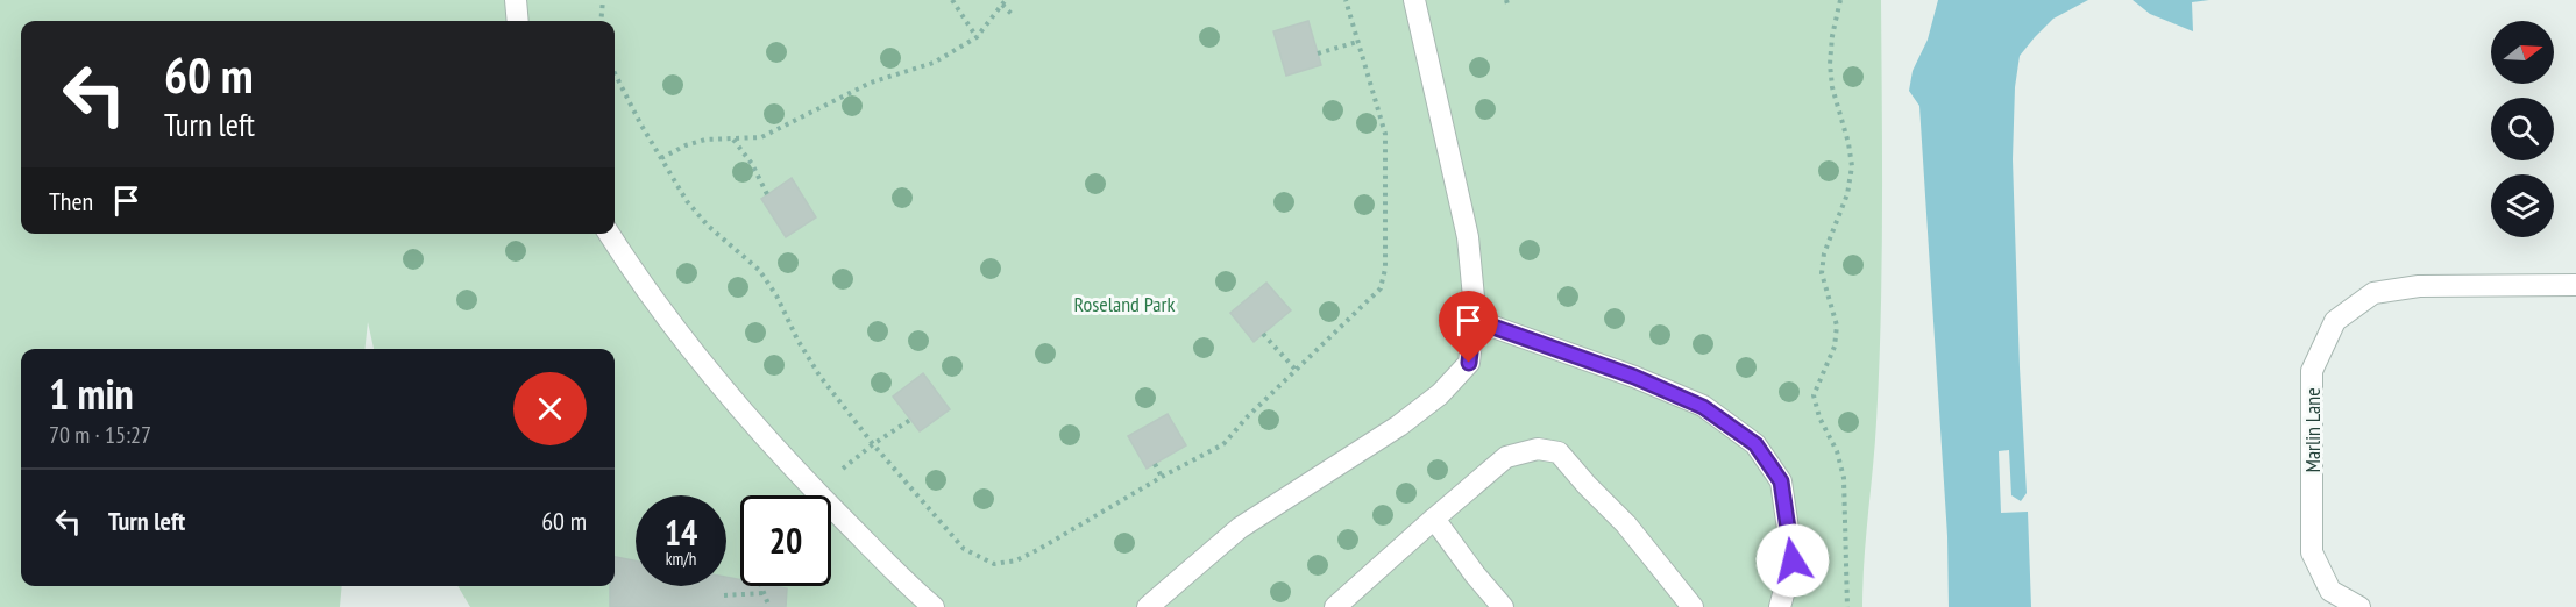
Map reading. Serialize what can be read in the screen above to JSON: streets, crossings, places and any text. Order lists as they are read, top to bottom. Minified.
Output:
{"streets":{"street":["Marlin Lane"]},"parks":["Roseland Park"],"north":"right","page":{"turn":["60 m","Turn left"],"then":"Then","heading":["1 min","70 m · 15:27"],"list":[{"name":"Turn left","value":"60 m"}],"speed":"14 km/h","limit":"20"}}
